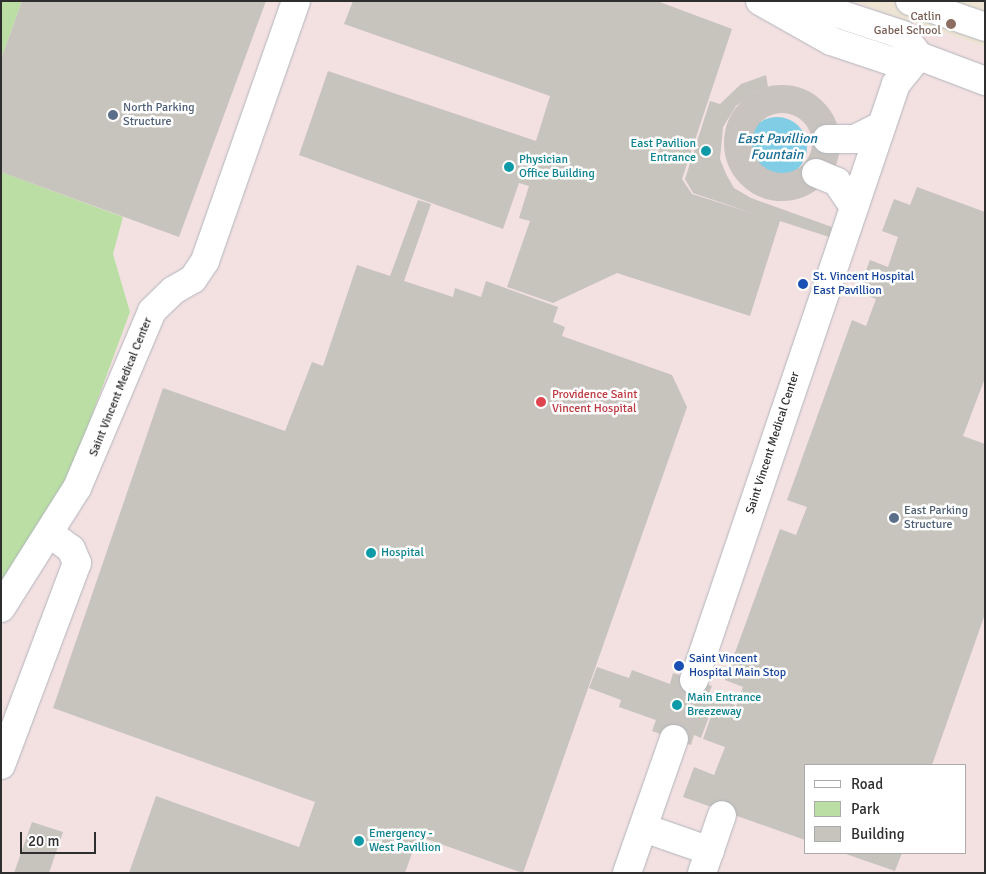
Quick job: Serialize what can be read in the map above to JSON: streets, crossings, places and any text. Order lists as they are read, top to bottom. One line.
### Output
{"streets":{"lane":["Saint Vincent Medical Center"]},"water":["East Pavillion Fountain"],"places":["Catlin Gabel School","North Parking Structure","East Pavilion Entrance","Physician Office Building","St. Vincent Hospital East Pavillion","Providence Saint Vincent Hospital","East Parking Structure","Hospital","Saint Vincent Hospital Main Stop","Main Entrance Breezeway","Emergency - West Pavillion"],"legend":["Road","Park","Building"],"scale_bar":"20 m"}
